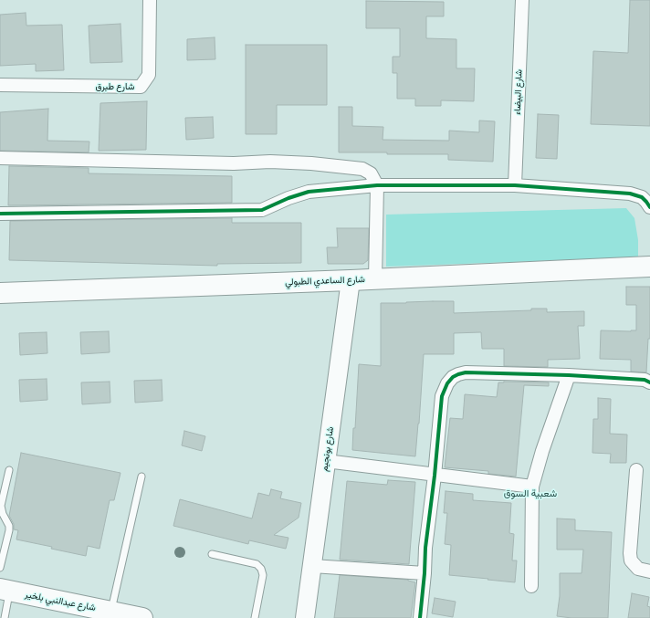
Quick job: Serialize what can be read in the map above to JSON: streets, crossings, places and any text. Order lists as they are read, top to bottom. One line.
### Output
{"streets":{"highway":["شارع الساعدي الطبولي","شارع عبدالنبي بلخير"],"main road":["شارع بونجيم"],"street":["شارع طبرق","شارع البيضاء"]},"crossings":[["شارع الساعدي الطبولي","شارع بونجيم"]],"districts":["شعبية السوق"]}
